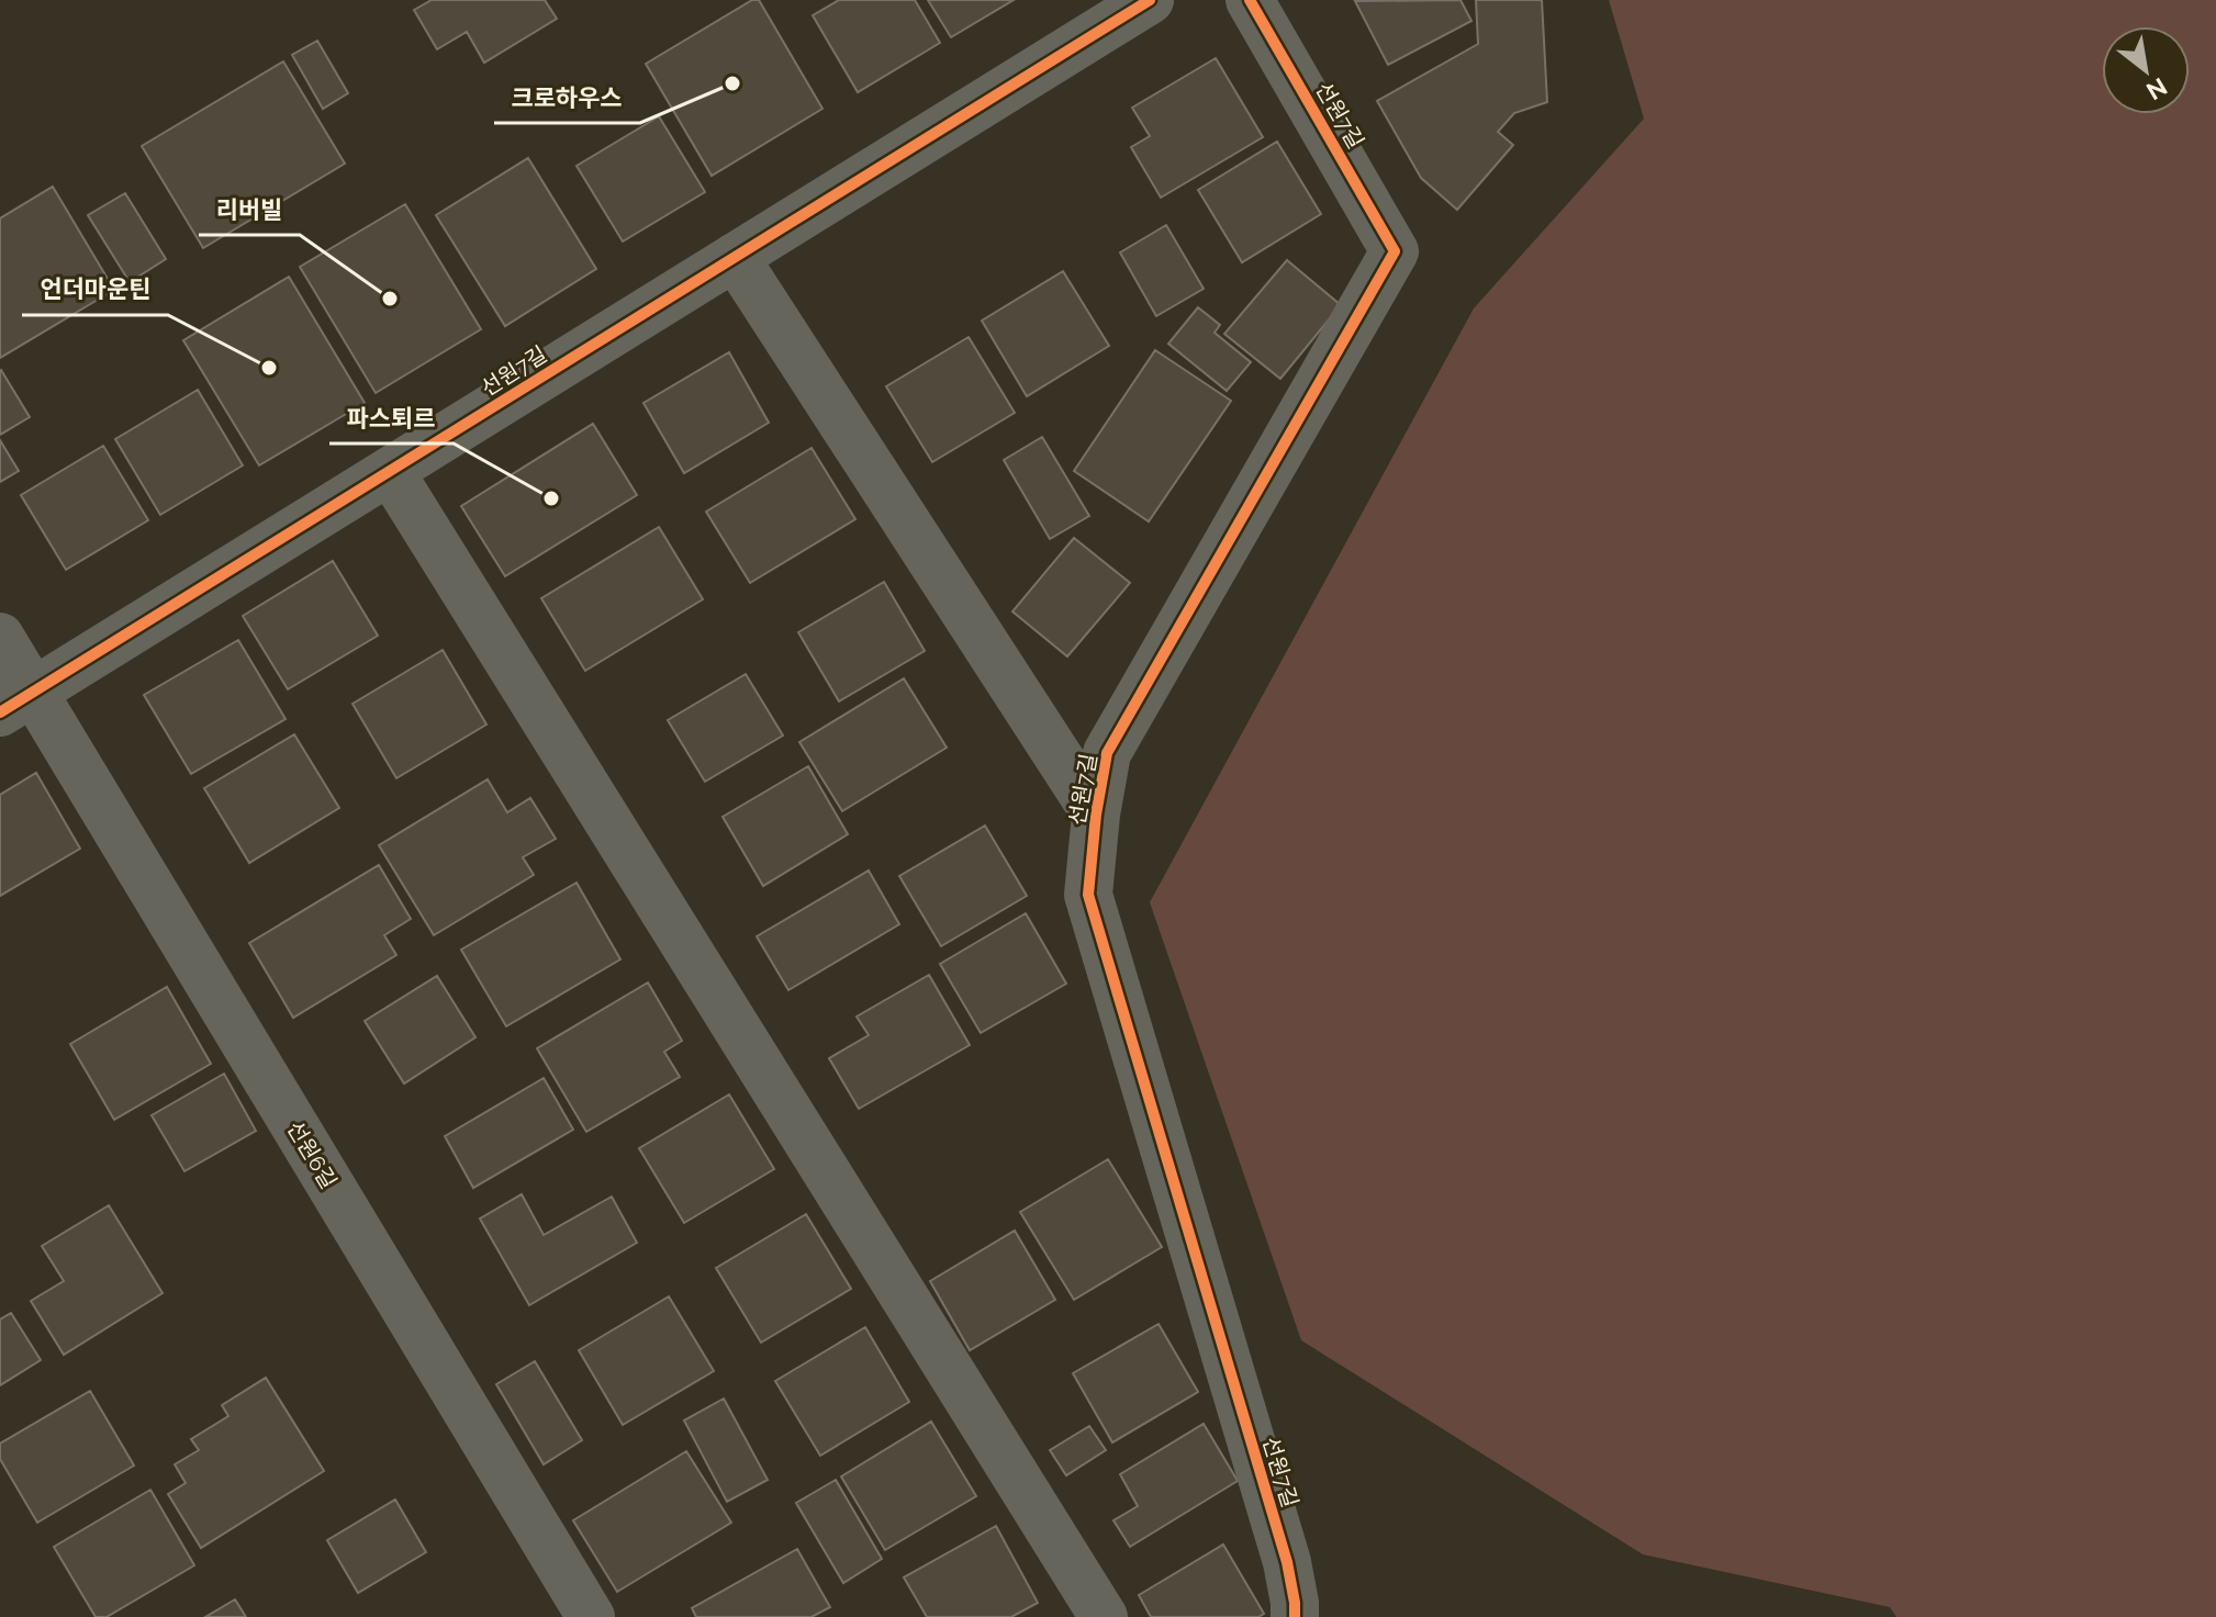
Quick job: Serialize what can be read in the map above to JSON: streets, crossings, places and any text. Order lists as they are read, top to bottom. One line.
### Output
{"streets":{"street":["선원7길","선원6길"]},"crossings":[["선원7길","선원6길"]],"places":["크로하우스","리버빌","언더마운틴","파스퇴르"],"north":"bottom right"}
